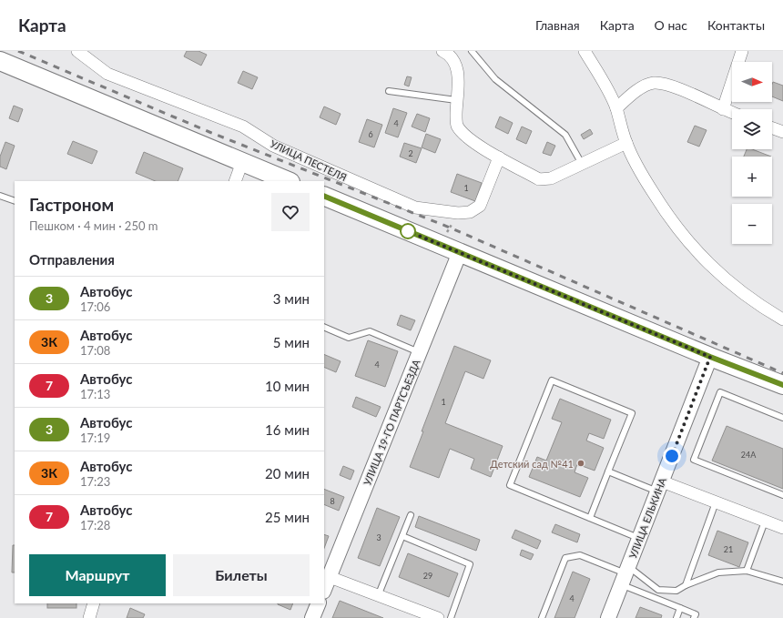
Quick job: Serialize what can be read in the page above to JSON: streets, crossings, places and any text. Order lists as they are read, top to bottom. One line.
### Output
{"streets":{"street":["УЛИЦА ПЕСТЕЛЯ","УЛИЦА 19-ГО ПАРТСЪЕЗДА","УЛИЦА ЕЛЬКИНА"]},"places":["Детский сад №41"],"lines":["bus line 3"],"house_numbers":["4","6","2","1","4","1","24А","8","3","21","29","4"],"north":"right","page":{"header":"Карта","nav":["Главная","Карта","О нас","Контакты"],"map_buttons":["+","−"],"heading":[["Гастроном","Пешком · 4 мин · 250 m"],"Отправления"],"list":[{"mark":"3","name":"Автобус","note":"17:06","value":"3 мин"},{"mark":"3К","name":"Автобус","note":"17:08","value":"5 мин"},{"mark":"7","name":"Автобус","note":"17:13","value":"10 мин"},{"mark":"3","name":"Автобус","note":"17:19","value":"16 мин"},{"mark":"3К","name":"Автобус","note":"17:23","value":"20 мин"},{"mark":"7","name":"Автобус","note":"17:28","value":"25 мин"}],"buttons":["Маршрут","Билеты"]}}
